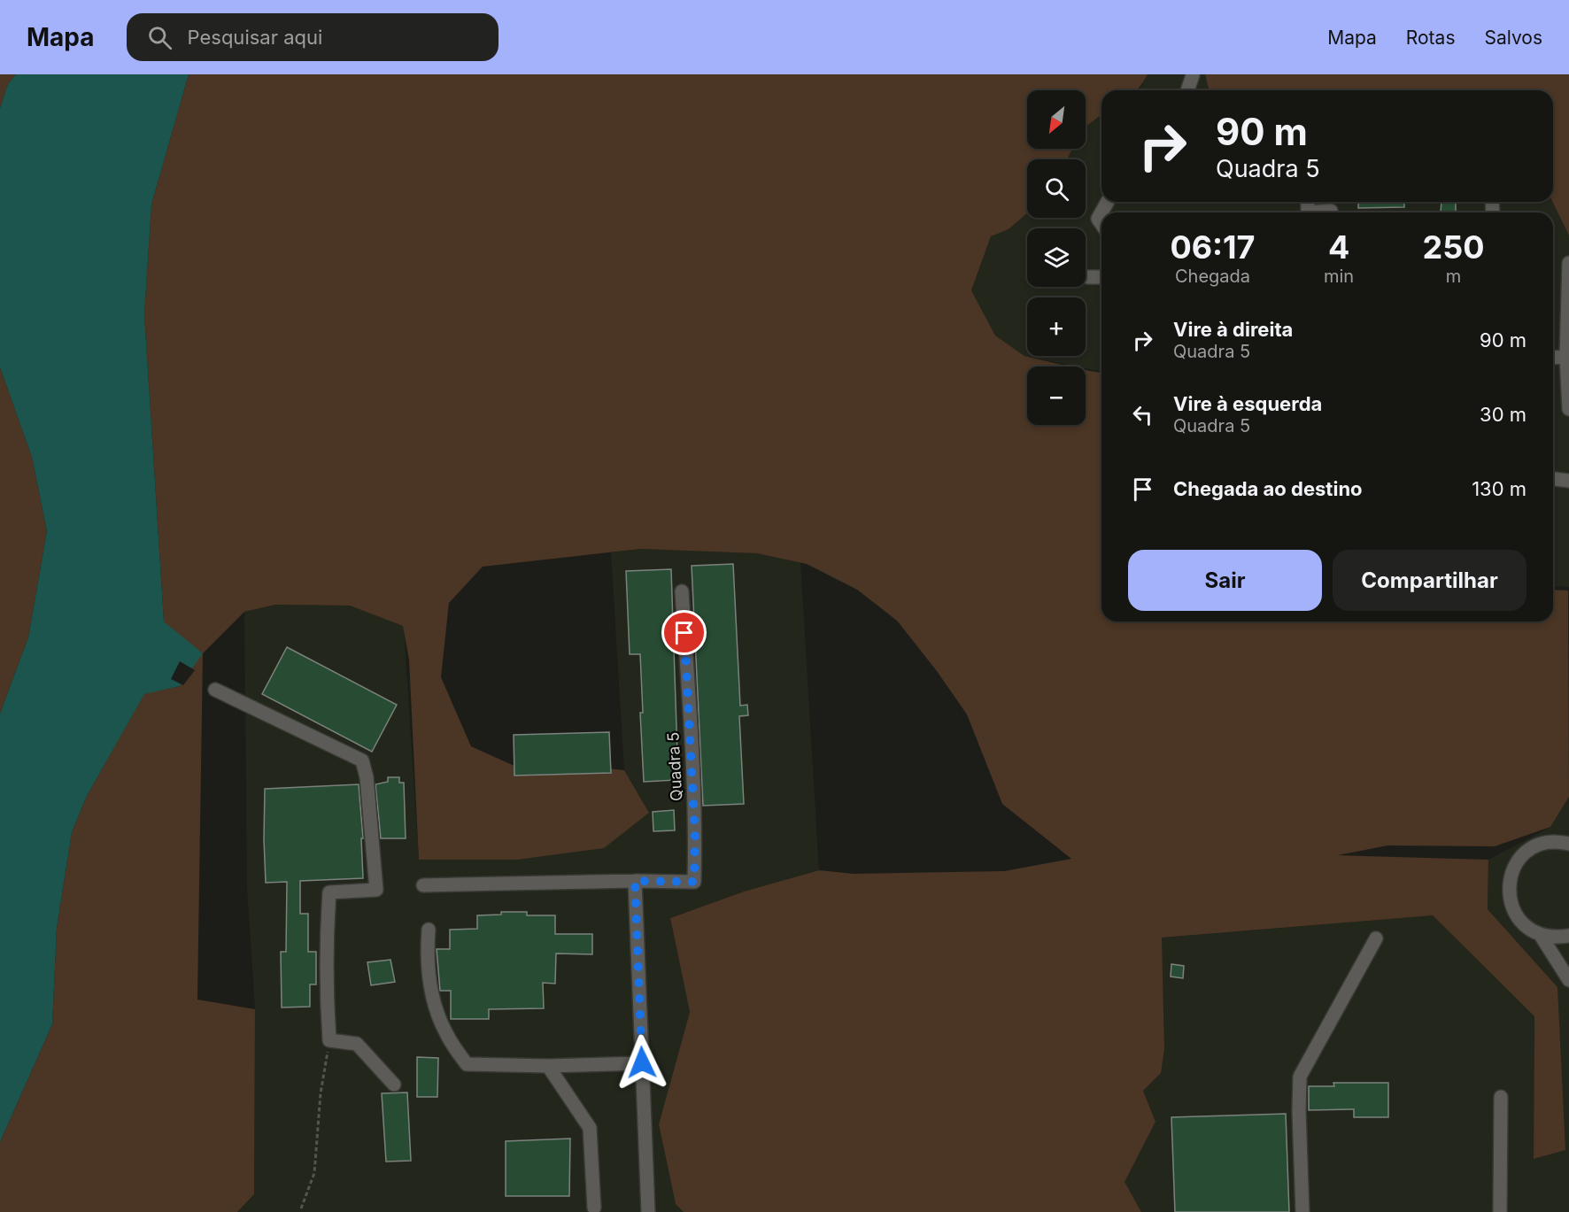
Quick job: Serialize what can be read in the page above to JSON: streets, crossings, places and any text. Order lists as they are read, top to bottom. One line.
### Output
{"streets":{"street":["Quadra 5"]},"north":"bottom left","page":{"header":"Mapa","search":"Pesquisar aqui","nav":["Mapa","Rotas","Salvos"],"map_buttons":["+","−"],"turn":["90 m","Quadra 5"],"eta":["06:17","Chegada","4","min","250","m"],"list":[{"name":"Vire à direita","note":"Quadra 5","value":"90 m"},{"name":"Vire à esquerda","note":"Quadra 5","value":"30 m"},{"name":"Chegada ao destino","value":"130 m"}],"buttons":["Sair","Compartilhar"]}}
